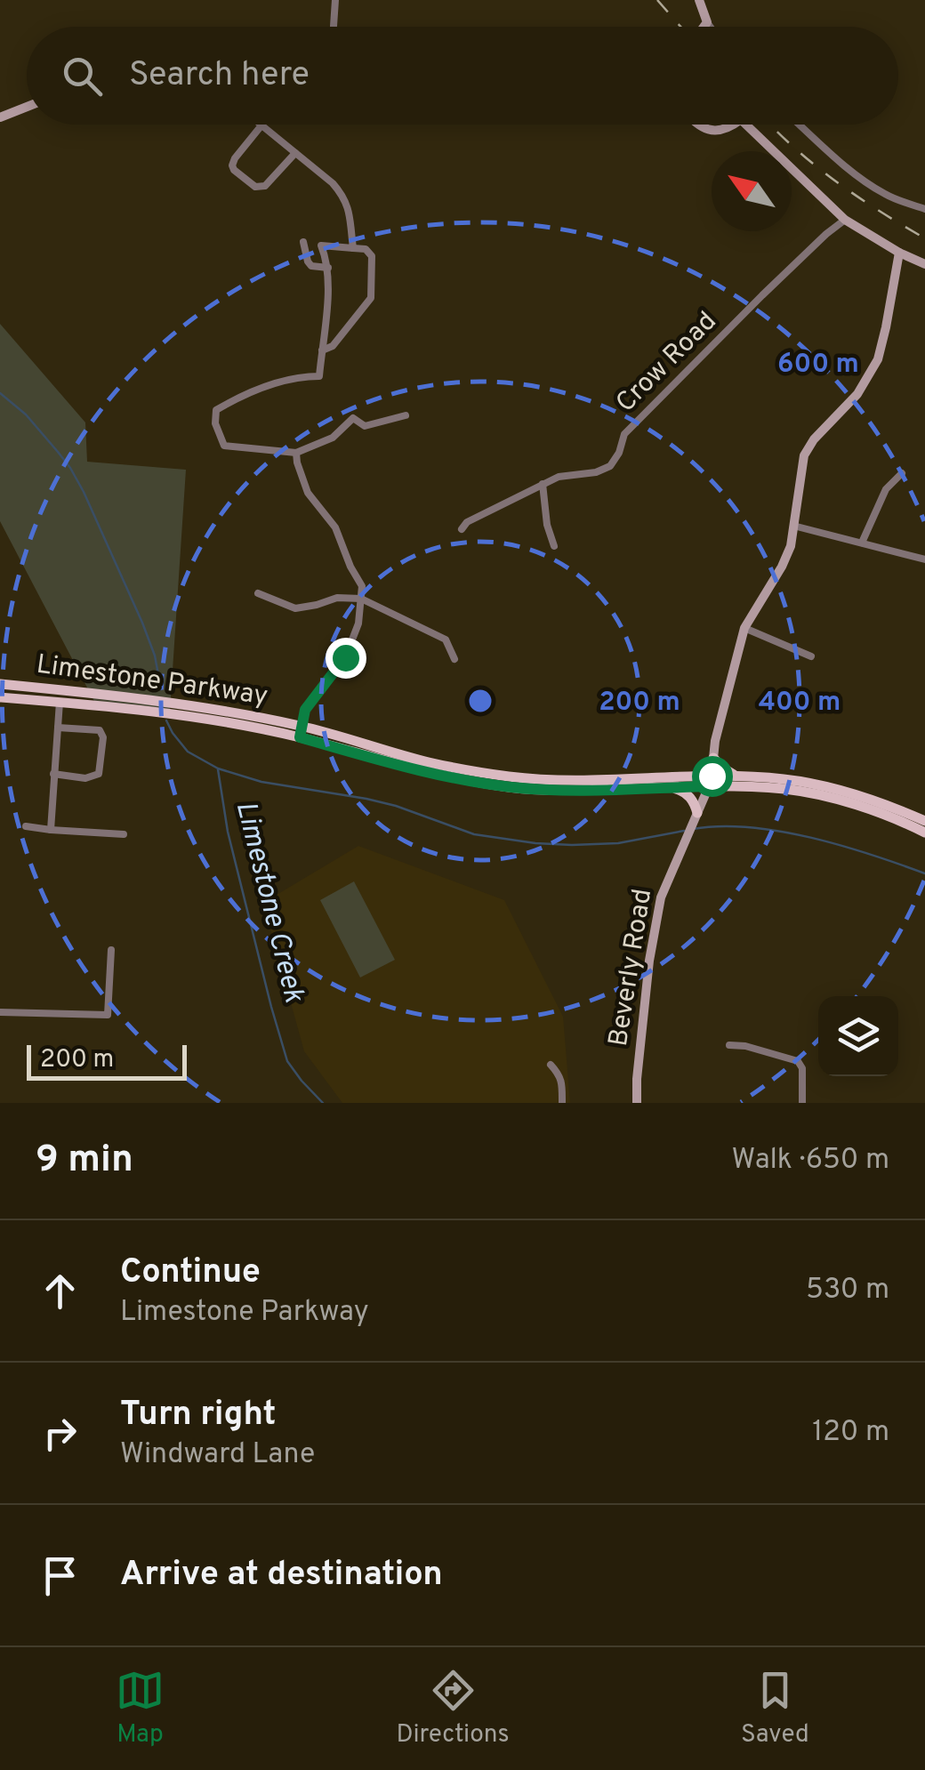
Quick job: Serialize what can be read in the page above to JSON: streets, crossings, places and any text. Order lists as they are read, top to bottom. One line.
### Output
{"streets":{"main road":["Limestone Parkway"],"street":["Crow Road","Beverly Road"]},"crossings":[["Limestone Parkway","Beverly Road"]],"water":["Limestone Creek"],"scale_bar":"200 m","north":"top left","page":{"search":"Search here","scale":"200 m","heading":["9 min","Walk · 650 m"],"list":[["Continue","Limestone Parkway","530 m"],["Turn right","Windward Lane","120 m"],"Arrive at destination"],"nav":["Map","Directions","Saved"]},"rings":["600 m","200 m","400 m"]}
